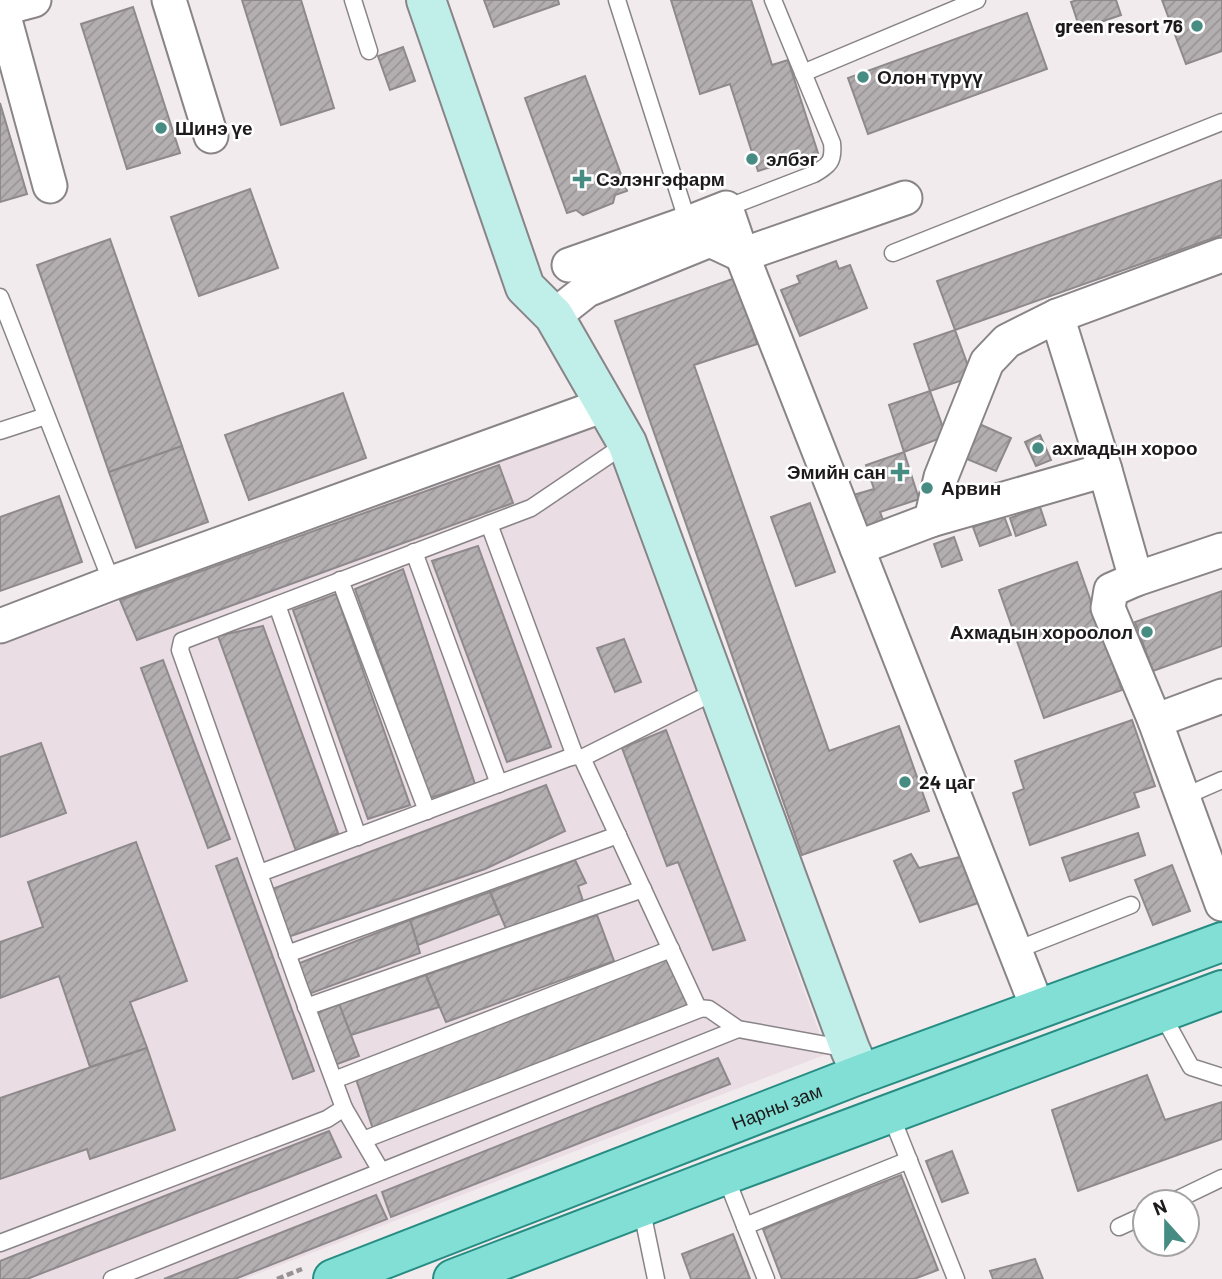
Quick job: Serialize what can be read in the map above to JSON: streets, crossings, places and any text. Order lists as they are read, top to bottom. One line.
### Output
{"streets":{"main road":["Нарны зам"]},"places":{"other":["green resort 76","Олон түрүү","Шинэ үе","элбэг","ахмадын хороо","Арвин","Ахмадын хороолол","24 цаг"],"health":["Сэлэнгэфарм","Эмийн сан"]},"north":"top"}
